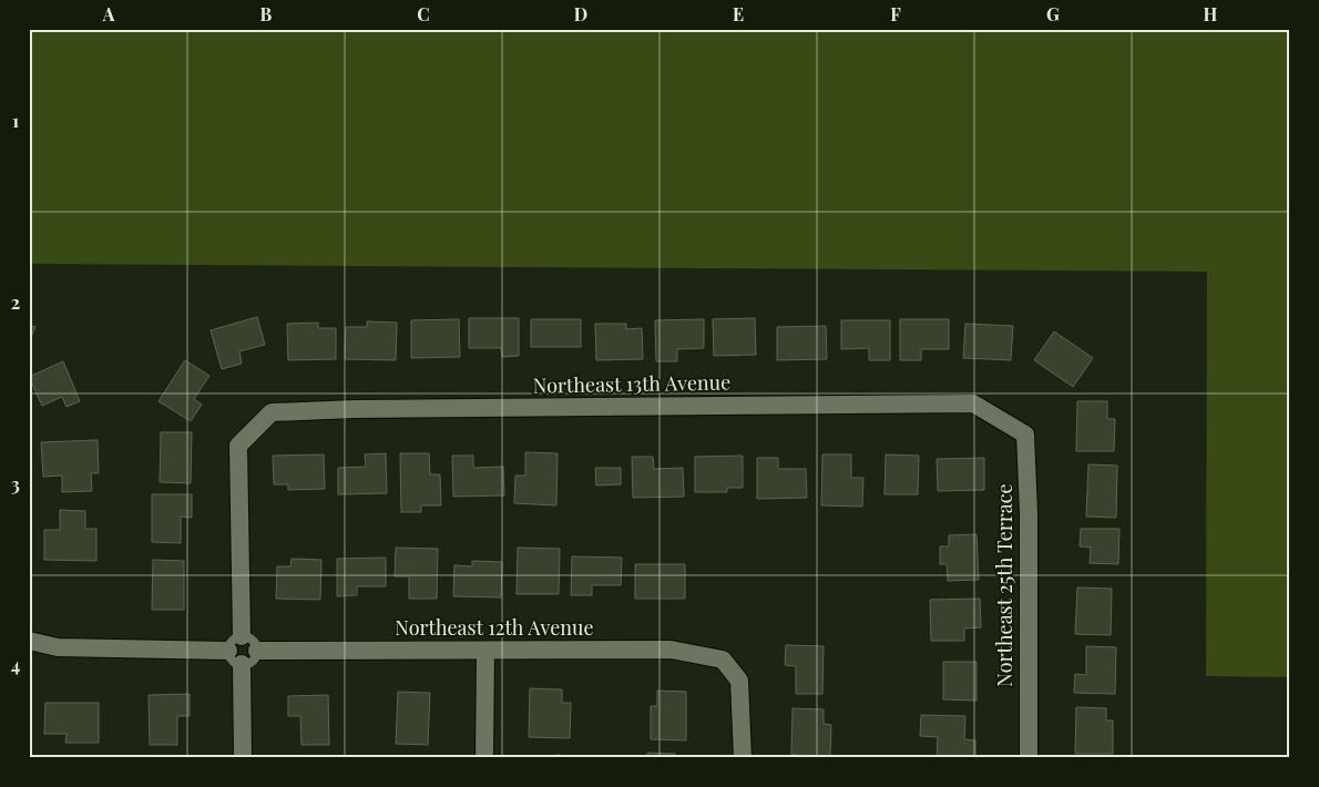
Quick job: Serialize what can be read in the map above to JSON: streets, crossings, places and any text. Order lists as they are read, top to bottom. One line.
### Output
{"streets":{"street":["Northeast 13th Avenue","Northeast 25th Terrace","Northeast 12th Avenue"]},"crossings":[["Northeast 13th Avenue","Northeast 25th Terrace"],["Northeast 13th Avenue","Northeast 12th Avenue"]],"grid":{"columns":["A","B","C","D","E","F","G","H"],"rows":["1","2","3","4"]}}
